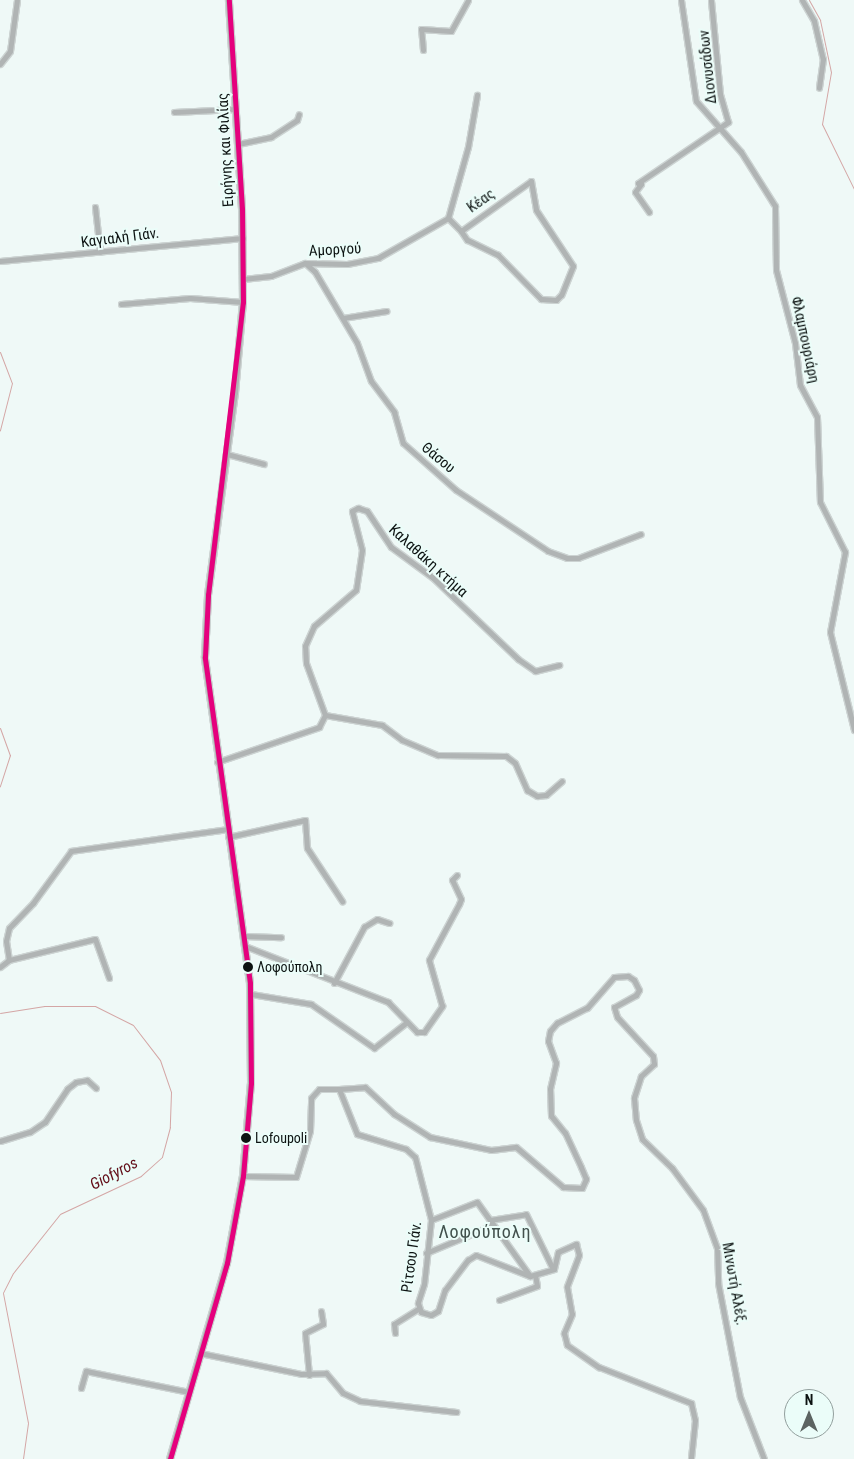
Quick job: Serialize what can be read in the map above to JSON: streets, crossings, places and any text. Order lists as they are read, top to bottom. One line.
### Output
{"streets":{"street":["Διονυσάδων","Ειρήνης και Φιλίας","Κέας","Καγιαλή Γιάν.","Αμοργού","Φλαμπουριάρη","Θάσου","Καλαθάκη κτήμα","Ρίτσου Γιάν.","Μινωτή Αλέξ."]},"crossings":[["Διονυσάδων","Φλαμπουριάρη"],["Ειρήνης και Φιλίας","Καγιαλή Γιάν."],["Ειρήνης και Φιλίας","Αμοργού"],["Κέας","Αμοργού"],["Αμοργού","Θάσου"],["Ρίτσου Γιάν.","Μινωτή Αλέξ."]],"districts":["Λοφούπολη"],"water":["Giofyros"],"places":["Λοφούπολη","Lofoupoli"],"north":"top"}
